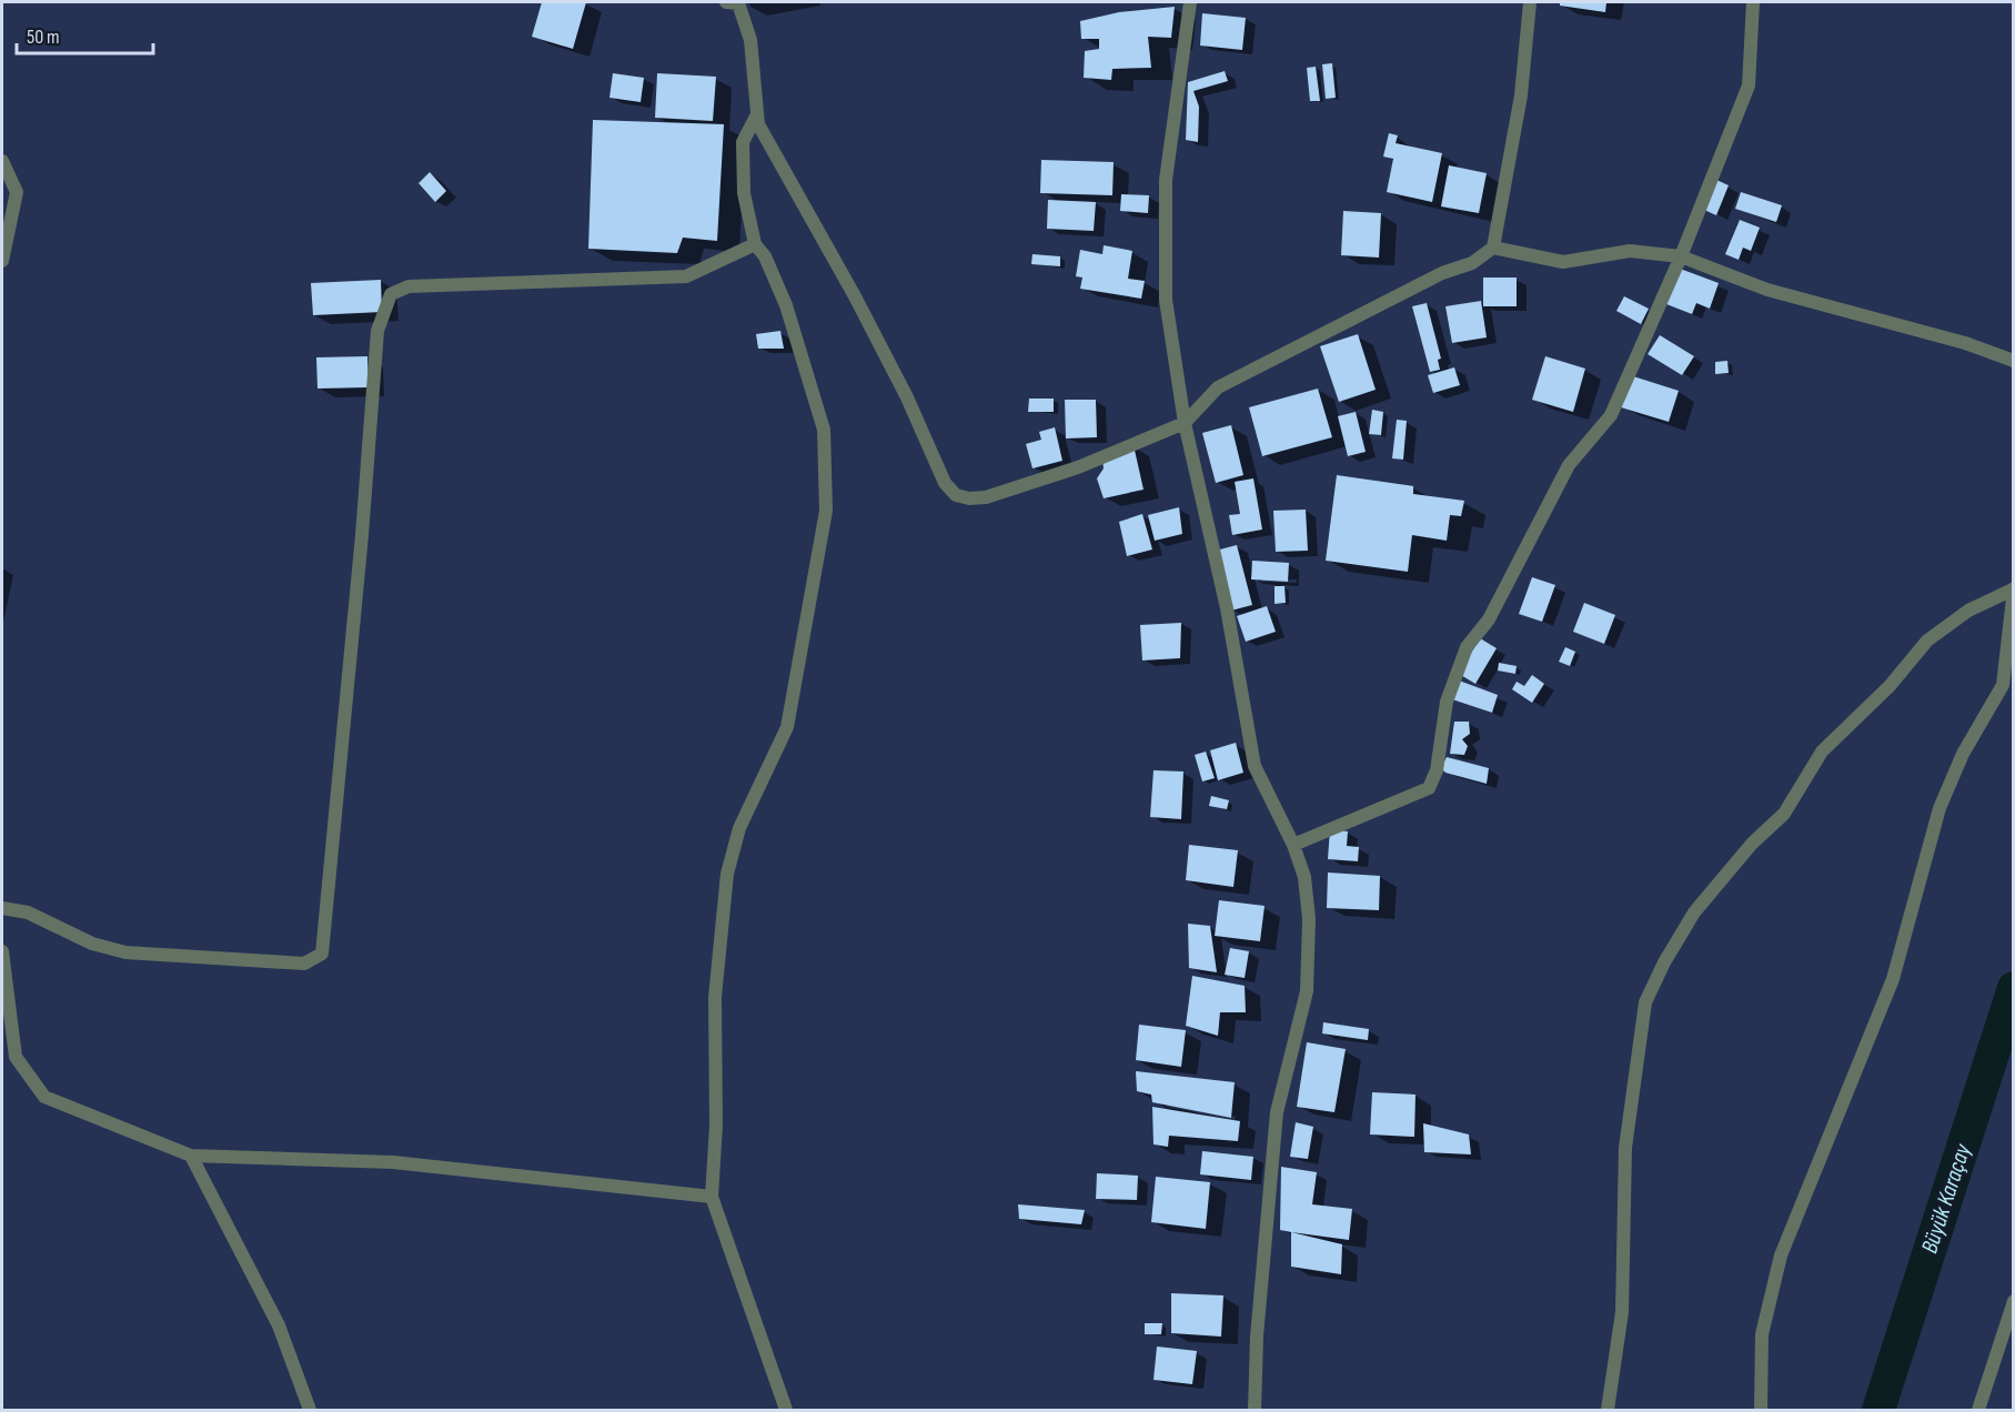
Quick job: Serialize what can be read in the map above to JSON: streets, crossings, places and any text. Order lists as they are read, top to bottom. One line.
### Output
{"water":["Büyük Karaçay"],"scale_bar":"50 m"}
